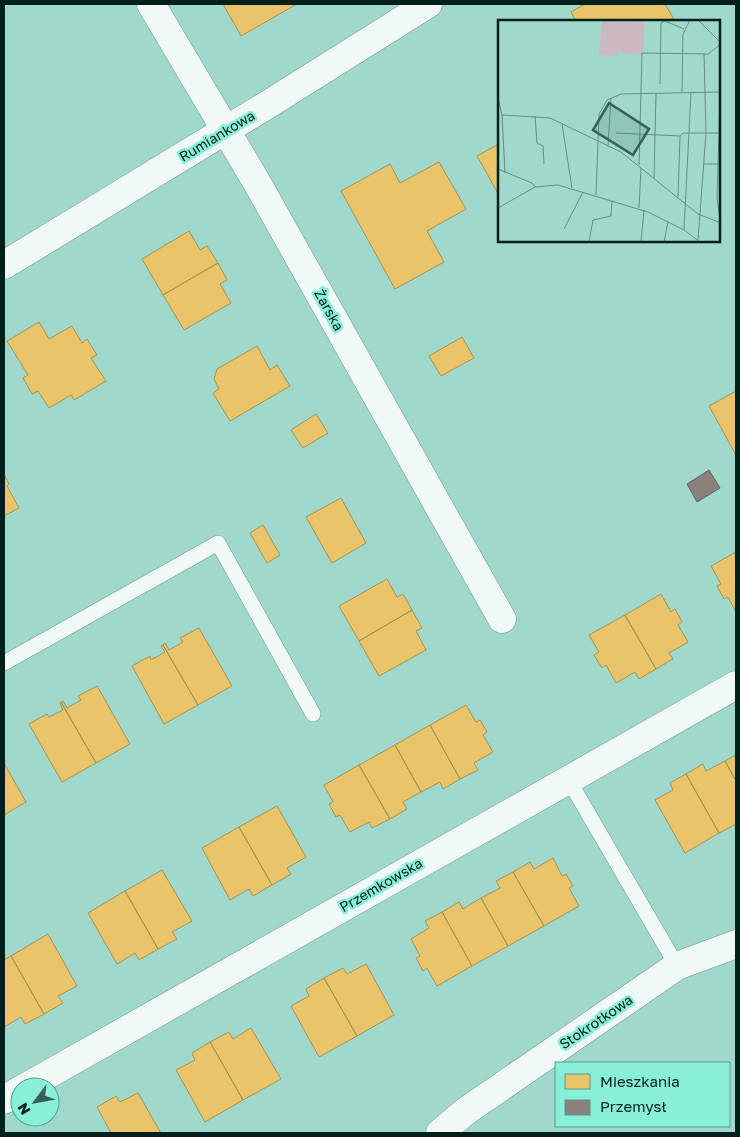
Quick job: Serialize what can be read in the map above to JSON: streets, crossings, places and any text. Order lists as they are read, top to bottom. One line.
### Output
{"streets":{"street":["Rumiankowa","Żarska","Przemkowska","Stokrotkowa"]},"crossings":[["Rumiankowa","Żarska"]],"legend":["Mieszkania","Przemysł"],"north":"bottom left"}
